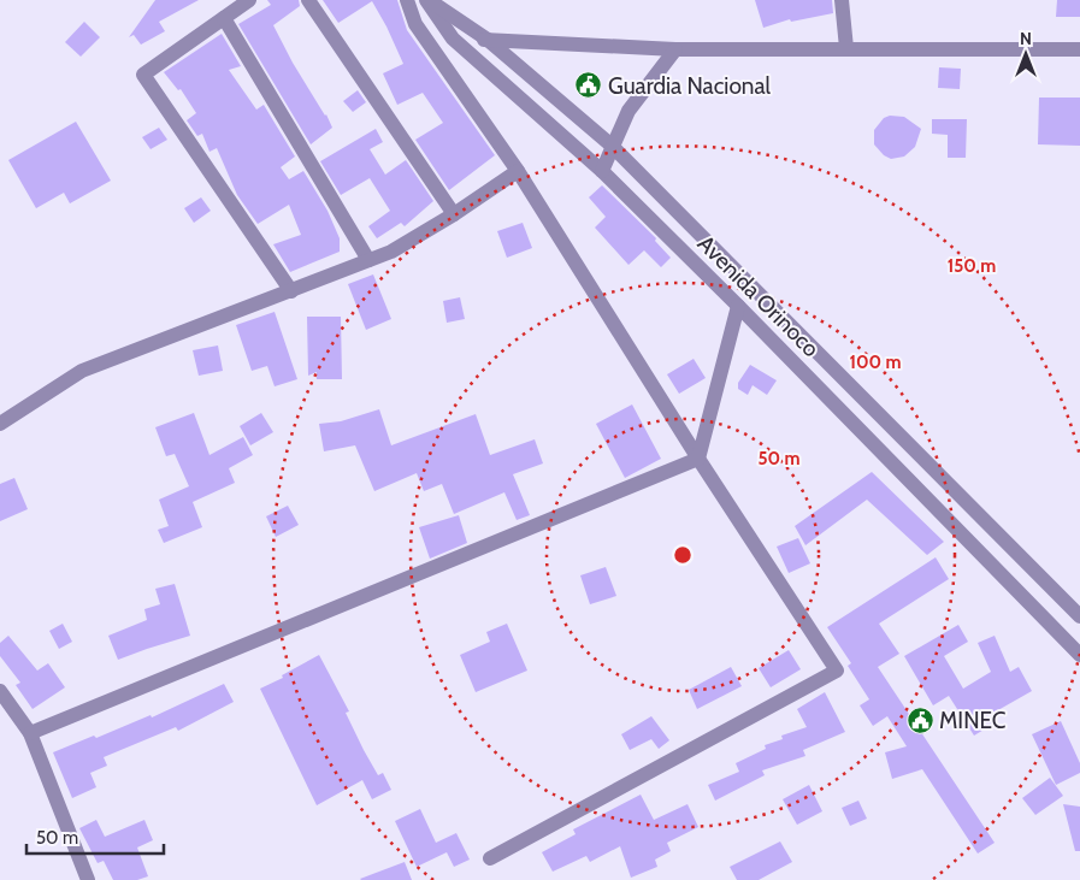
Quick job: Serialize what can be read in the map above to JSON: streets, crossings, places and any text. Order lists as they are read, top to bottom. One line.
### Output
{"streets":{"street":["Avenida Orinoco"]},"places":{"public building":["Guardia Nacional","MINEC"]},"scale_bar":"50 m","north":"top","rings":["150 m","100 m","50 m"]}
